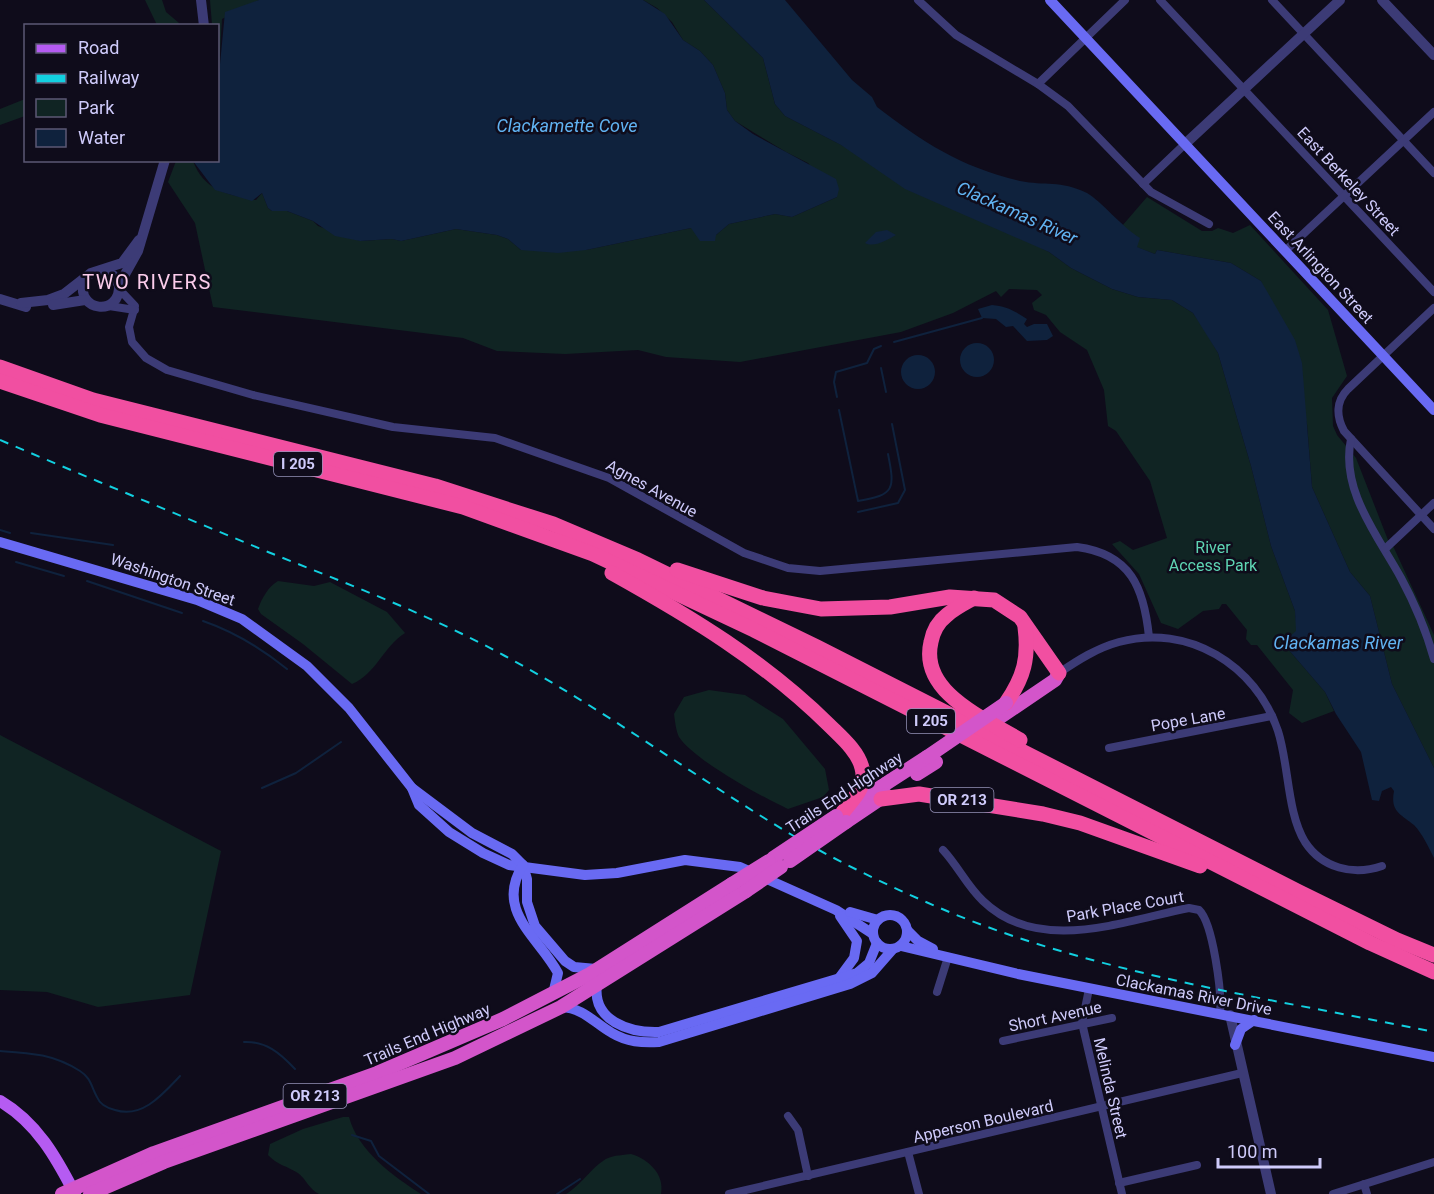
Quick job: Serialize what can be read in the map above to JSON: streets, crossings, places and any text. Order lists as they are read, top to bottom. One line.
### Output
{"streets":{"highway":["I 205","Trails End Highway","OR 213"],"main road":["East Arlington Street","Washington Street","Clackamas River Drive"],"street":["East Berkeley Street","Agnes Avenue","Pope Lane","Park Place Court","Short Avenue","Melinda Street","Apperson Boulevard"]},"crossings":[["I 205","OR 213"],["Washington Street","Clackamas River Drive"],["Trails End Highway","OR 213"],["Park Place Court","Clackamas River Drive"],["Clackamas River Drive","Melinda Street"],["Short Avenue","Melinda Street"],["Melinda Street","Apperson Boulevard"]],"districts":["TWO RIVERS"],"water":["Clackamette Cove","Clackamas River"],"parks":["River Access Park"],"legend":["Road","Railway","Park","Water"],"scale_bar":"100 m"}
